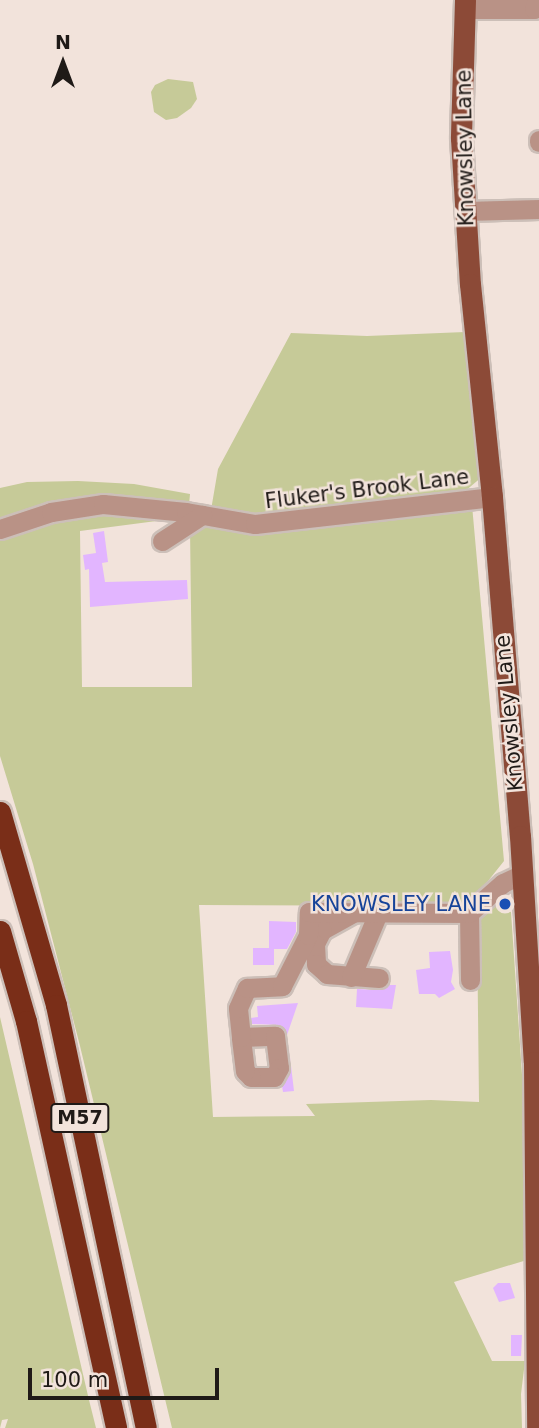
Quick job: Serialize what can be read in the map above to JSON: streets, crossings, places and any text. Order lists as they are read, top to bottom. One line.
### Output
{"streets":{"highway":["M57"],"main road":["Knowsley Lane"],"street":["Fluker's Brook Lane"]},"crossings":[["Knowsley Lane","Fluker's Brook Lane"]],"places":["KNOWSLEY LANE"],"scale_bar":"100 m","north":"top"}
